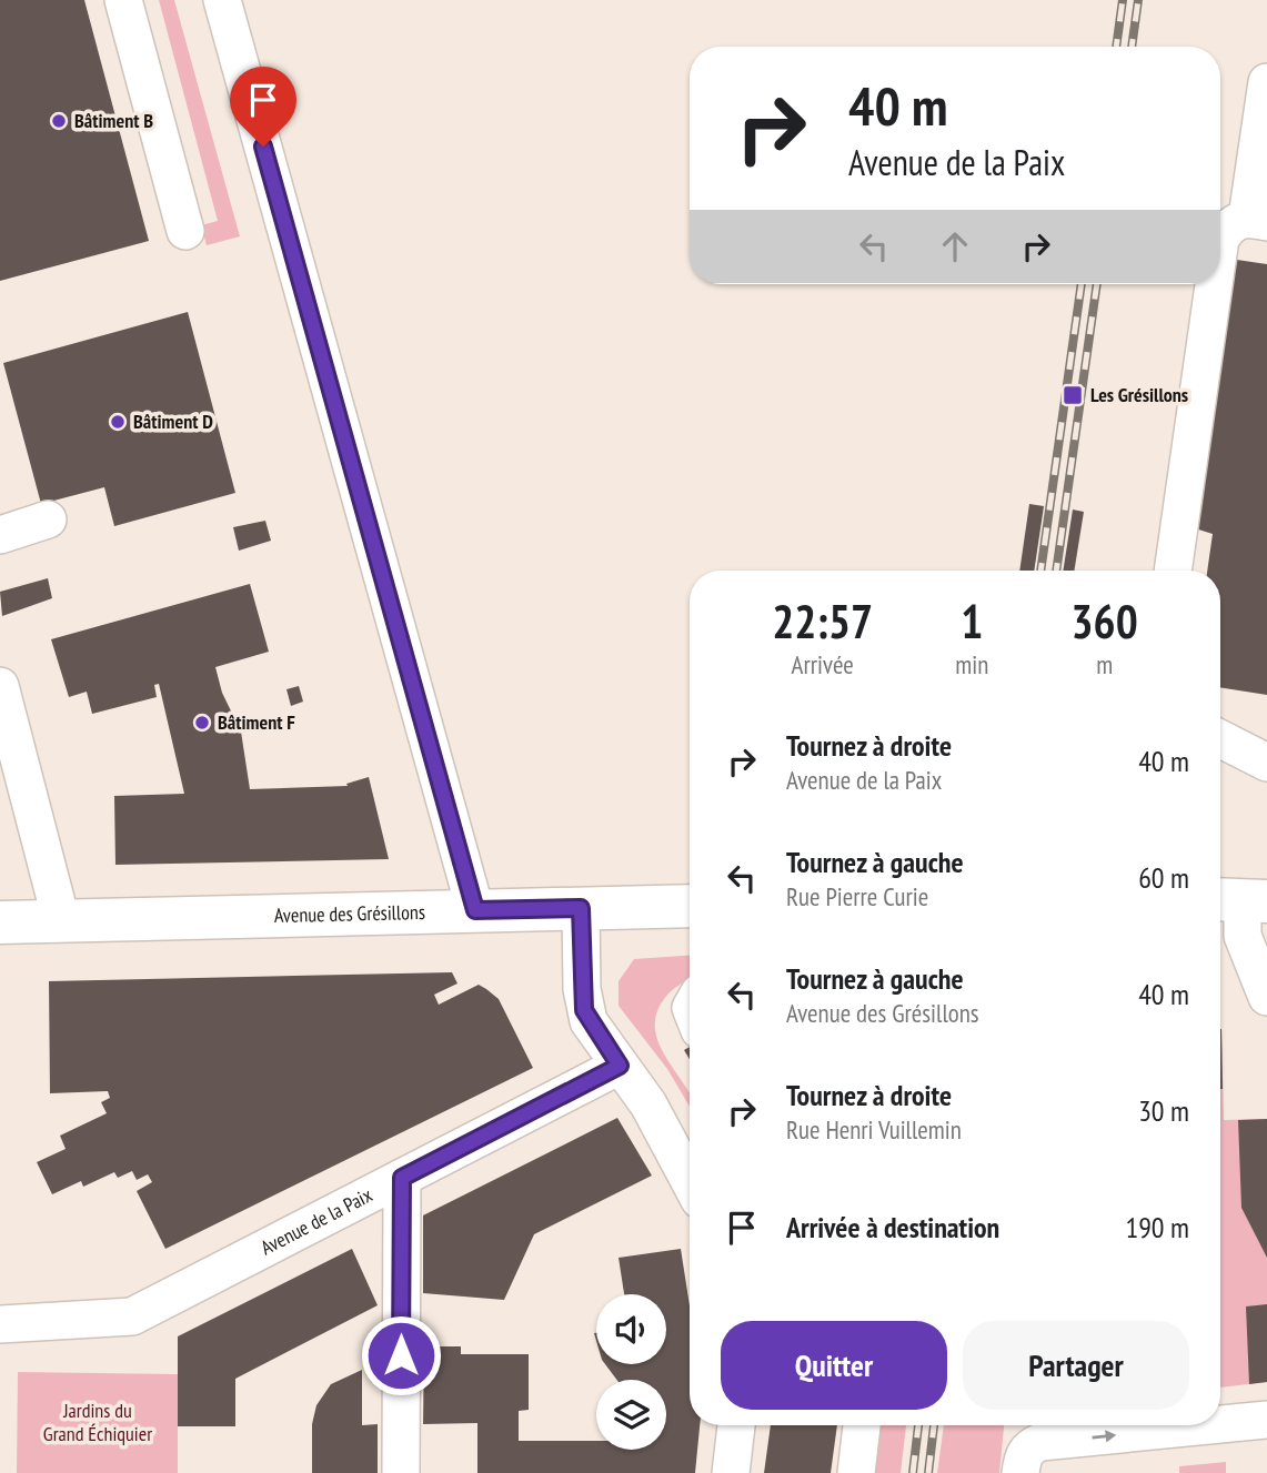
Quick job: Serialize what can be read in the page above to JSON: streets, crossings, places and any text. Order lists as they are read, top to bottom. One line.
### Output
{"streets":{"main road":["Avenue des Grésillons"],"street":["Avenue de la Paix"]},"parks":["Jardins du Grand Échiquier"],"places":{"other":["Bâtiment B","Bâtiment D","Bâtiment F"],"transit":["Les Grésillons"]},"page":{"turn":["40 m","Avenue de la Paix"],"eta":["22:57","Arrivée","1","min","360","m"],"list":[{"name":"Tournez à droite","note":"Avenue de la Paix","value":"40 m"},{"name":"Tournez à gauche","note":"Rue Pierre Curie","value":"60 m"},{"name":"Tournez à gauche","note":"Avenue des Grésillons","value":"40 m"},{"name":"Tournez à droite","note":"Rue Henri Vuillemin","value":"30 m"},{"name":"Arrivée à destination","value":"190 m"}],"buttons":["Quitter","Partager"]}}
